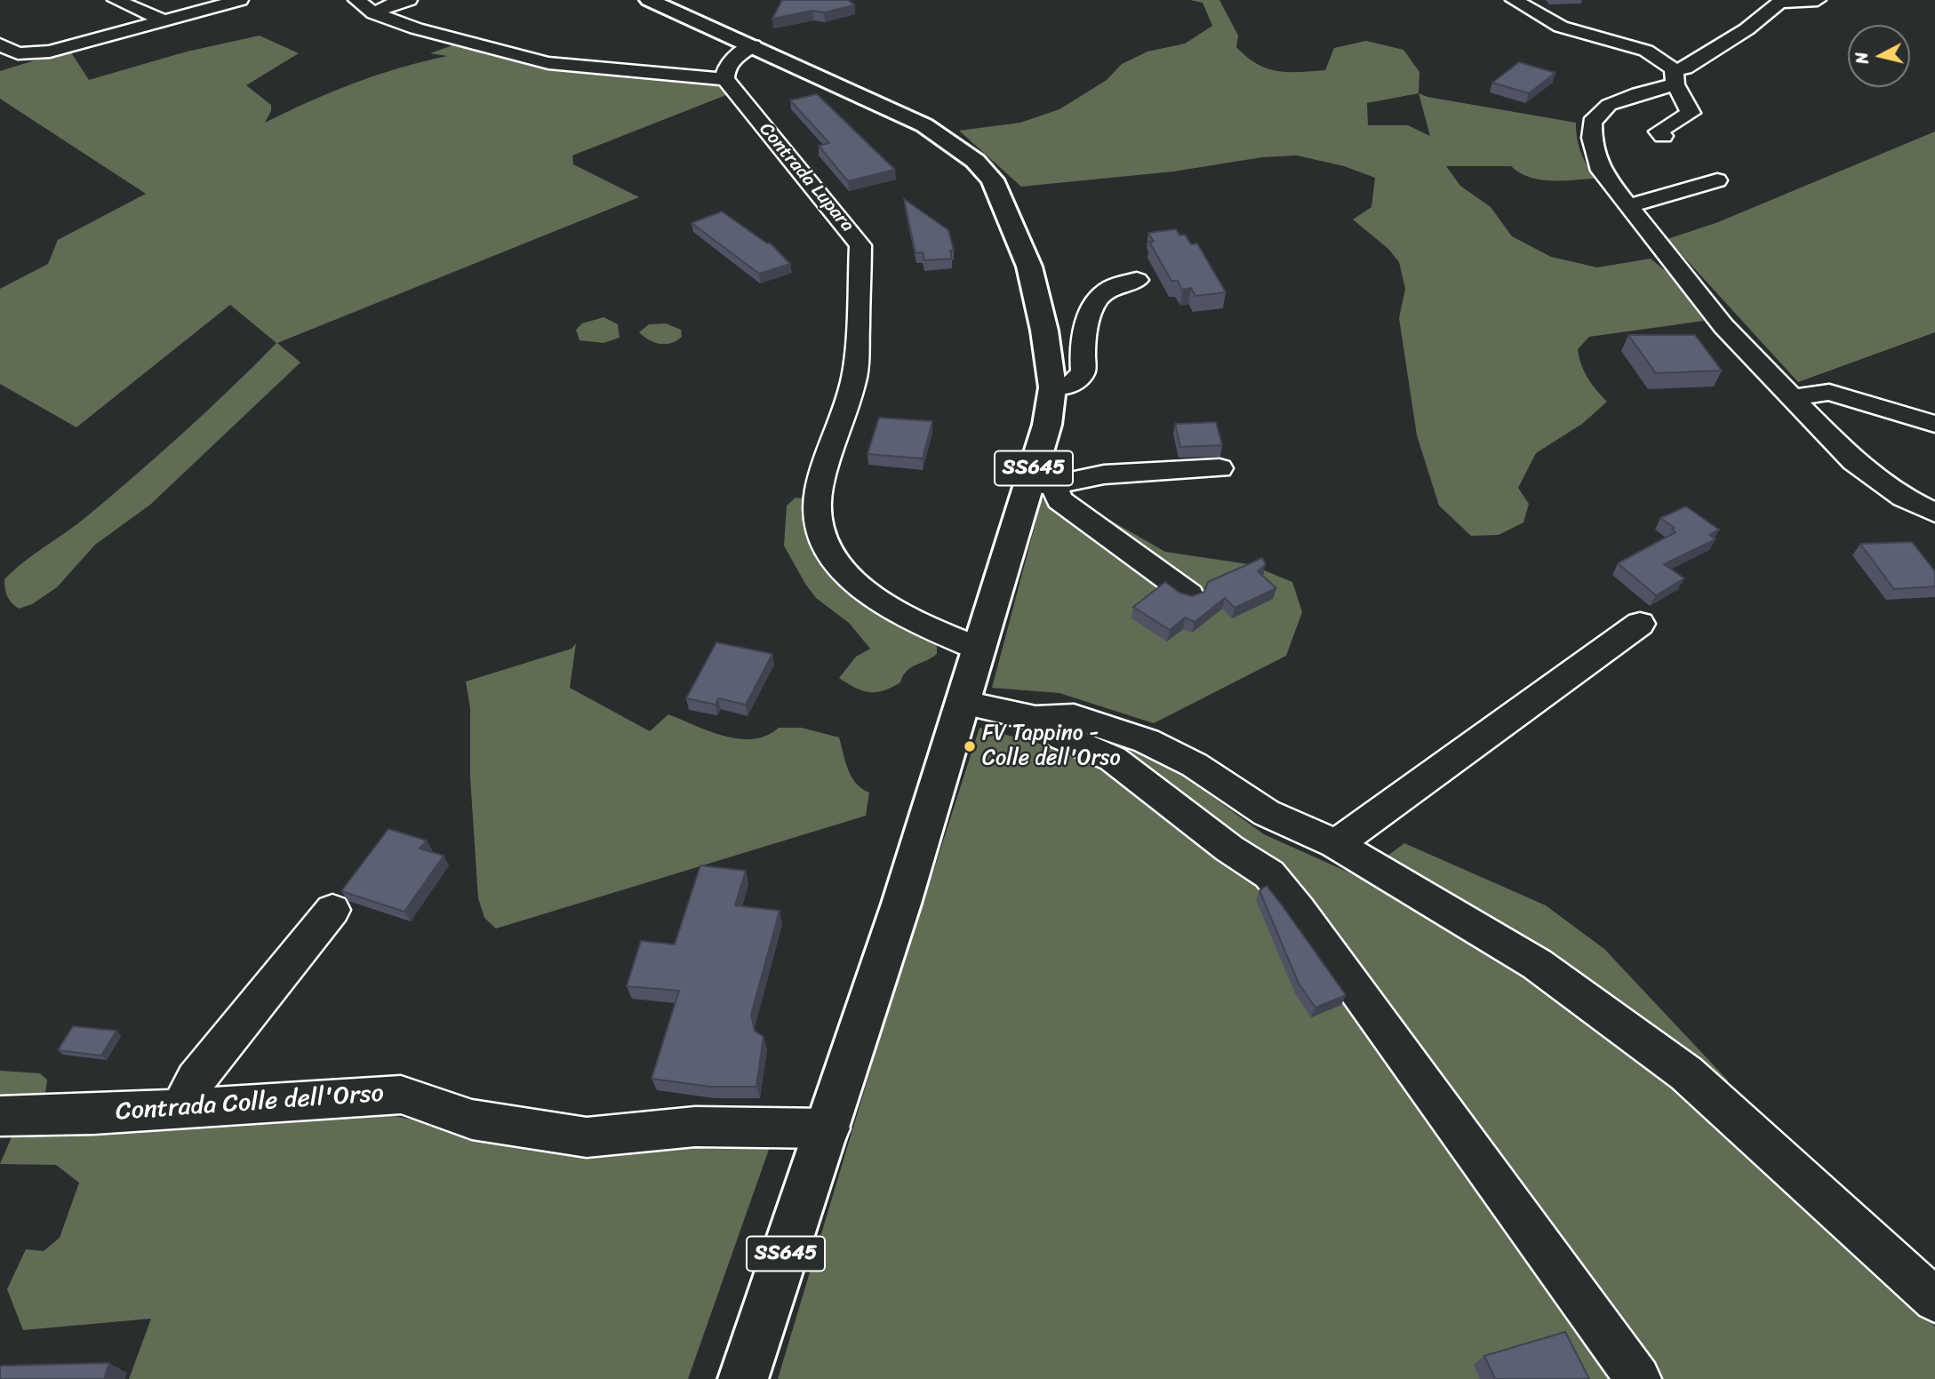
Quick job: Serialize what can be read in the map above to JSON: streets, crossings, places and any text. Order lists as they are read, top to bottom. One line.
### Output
{"streets":{"main road":["SS645"],"street":["Contrada Lupara","Contrada Colle dell'Orso"]},"crossings":[["Contrada Lupara","SS645"],["SS645","Contrada Colle dell'Orso"]],"places":["FV Tappino - Colle dell'Orso"],"north":"left"}
